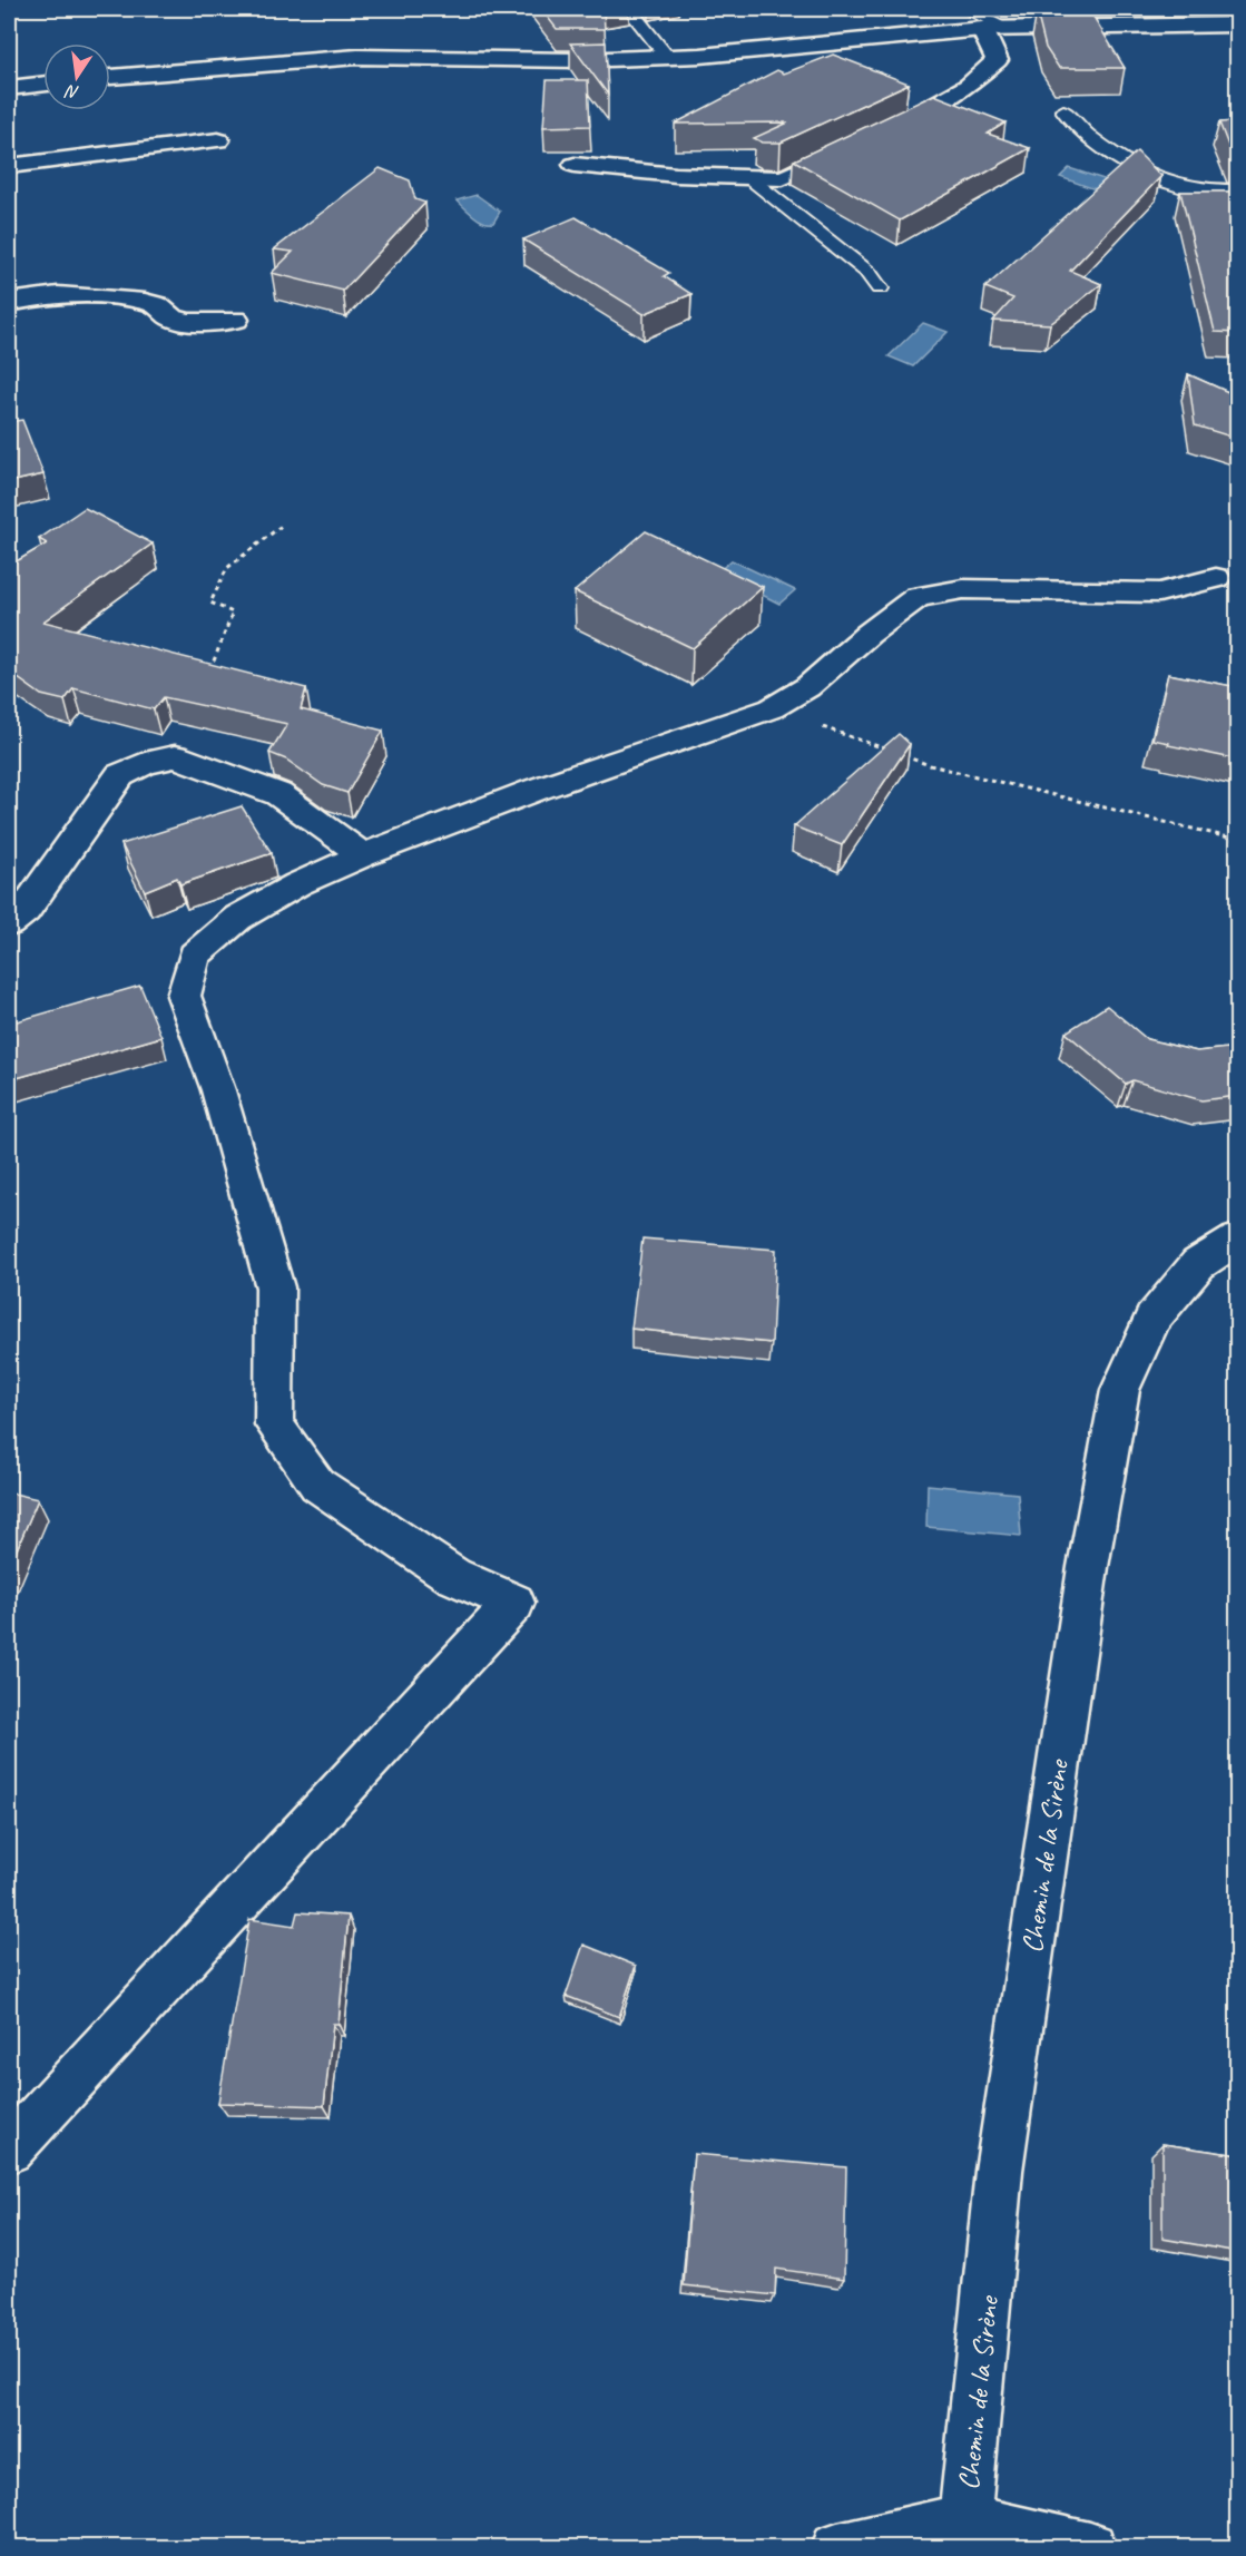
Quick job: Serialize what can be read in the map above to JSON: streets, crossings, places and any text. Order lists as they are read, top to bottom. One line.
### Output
{"streets":{"street":["Chemin de la Sirène"]},"north":"bottom"}
